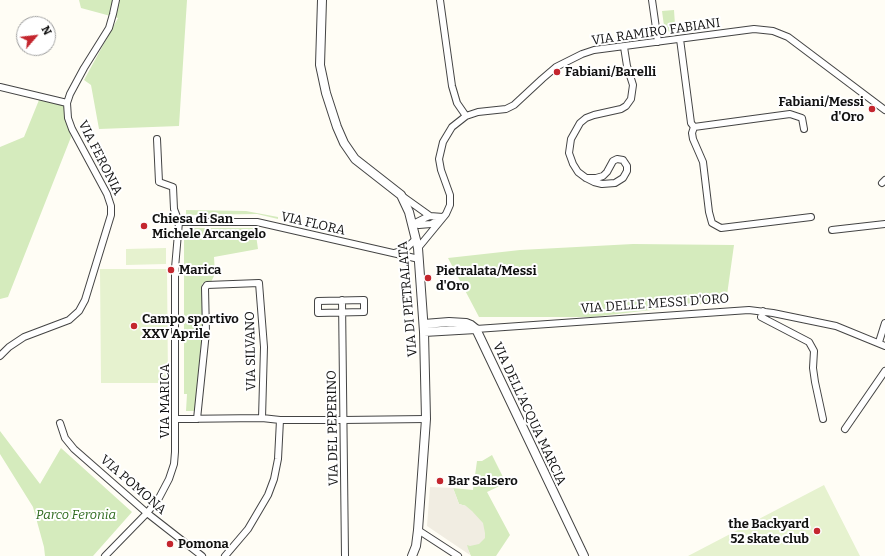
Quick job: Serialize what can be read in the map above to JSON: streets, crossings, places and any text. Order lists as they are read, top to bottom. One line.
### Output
{"streets":{"street":["VIA RAMIRO FABIANI","VIA FERONIA","VIA FLORA","VIA DI PIETRALATA","VIA DELLE MESSI D'ORO","VIA SILVANO","VIA MARICA","VIA DELL'ACQUA MARCIA","VIA DEL PEPERINO","VIA POMONA"]},"crossings":[["VIA RAMIRO FABIANI","VIA DI PIETRALATA"],["VIA FLORA","VIA DI PIETRALATA"],["VIA FLORA","VIA MARICA"],["VIA DELLE MESSI D'ORO","VIA DELL'ACQUA MARCIA"],["VIA MARICA","VIA POMONA"]],"parks":["Parco Feronia"],"places":["Fabiani/Barelli","Fabiani/Messi d'Oro","Chiesa di San Michele Arcangelo","Marica","Pietralata/Messi d'Oro","Campo sportivo XXV Aprile","Bar Salsero","the Backyard 52 skate club","Pomona"],"north":"top right"}
